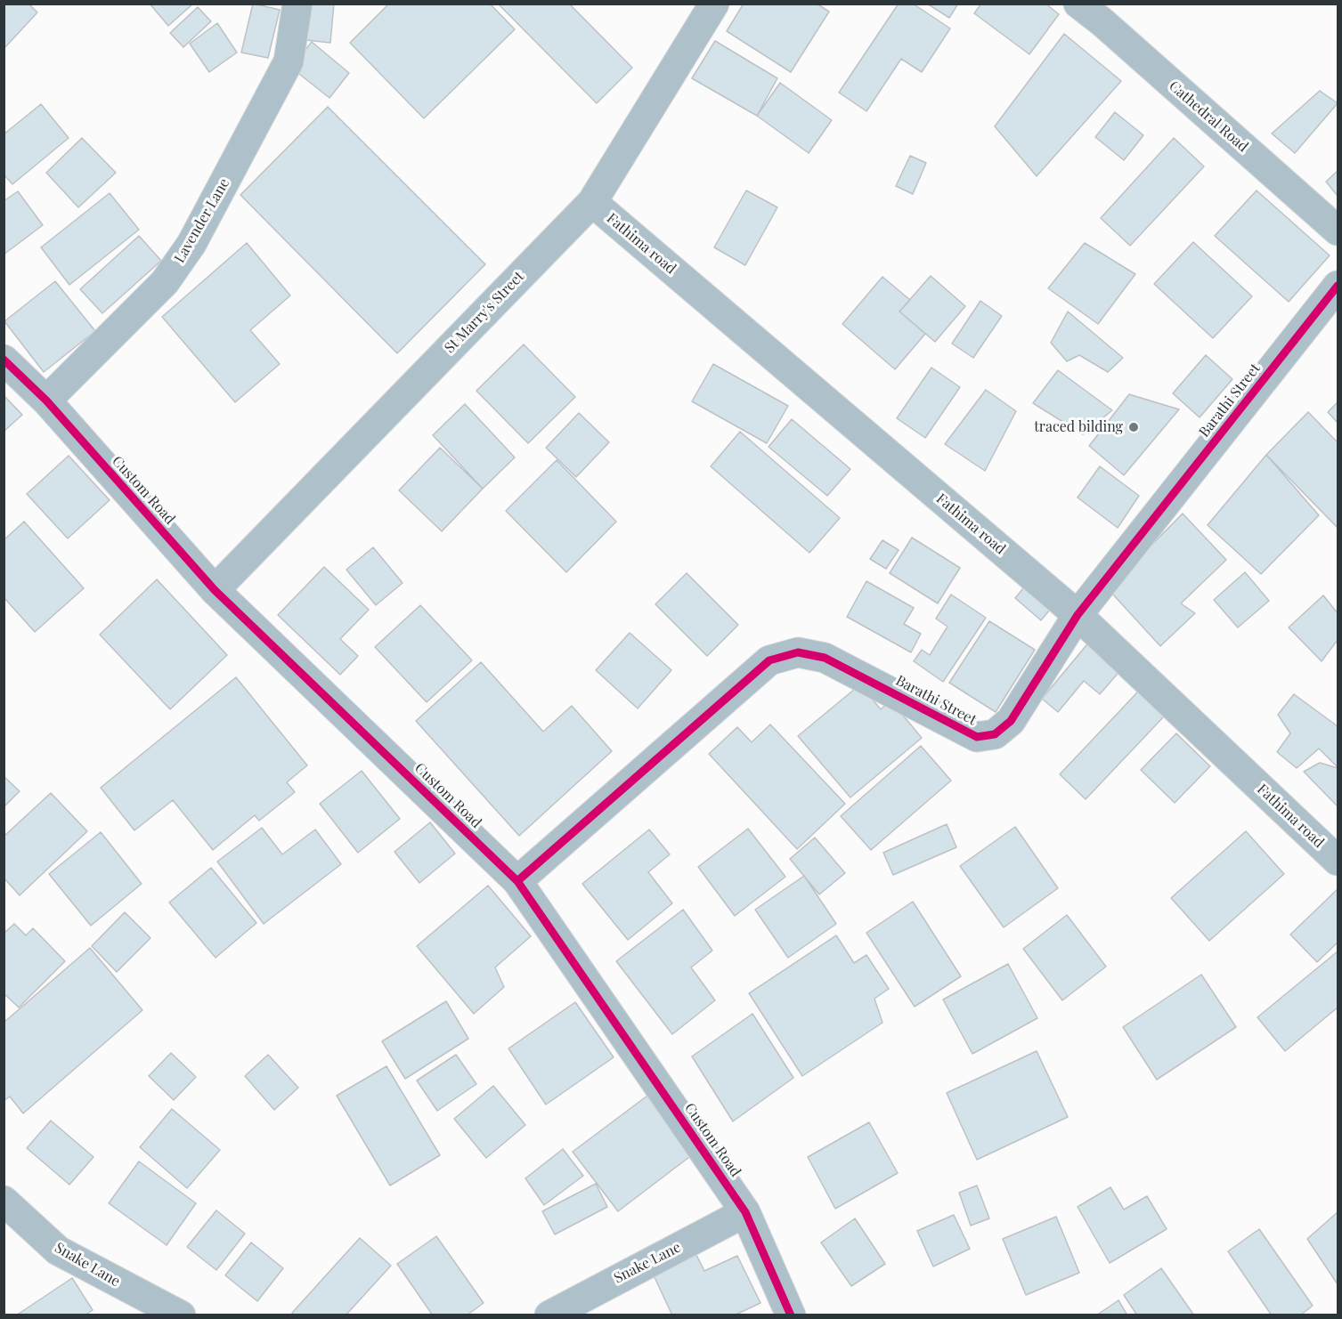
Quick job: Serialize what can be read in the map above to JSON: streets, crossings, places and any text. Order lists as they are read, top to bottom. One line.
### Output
{"streets":{"street":["Cathedral Road","Lavender Lane","Fathima road","St Marry's Street","Barathi Street","Custom Road","Snake Lane"]},"crossings":[["Lavender Lane","Custom Road"],["Fathima road","St Marry's Street"],["Fathima road","Barathi Street"],["St Marry's Street","Custom Road"],["Barathi Street","Custom Road"],["Custom Road","Snake Lane"]],"places":["traced bilding"]}
